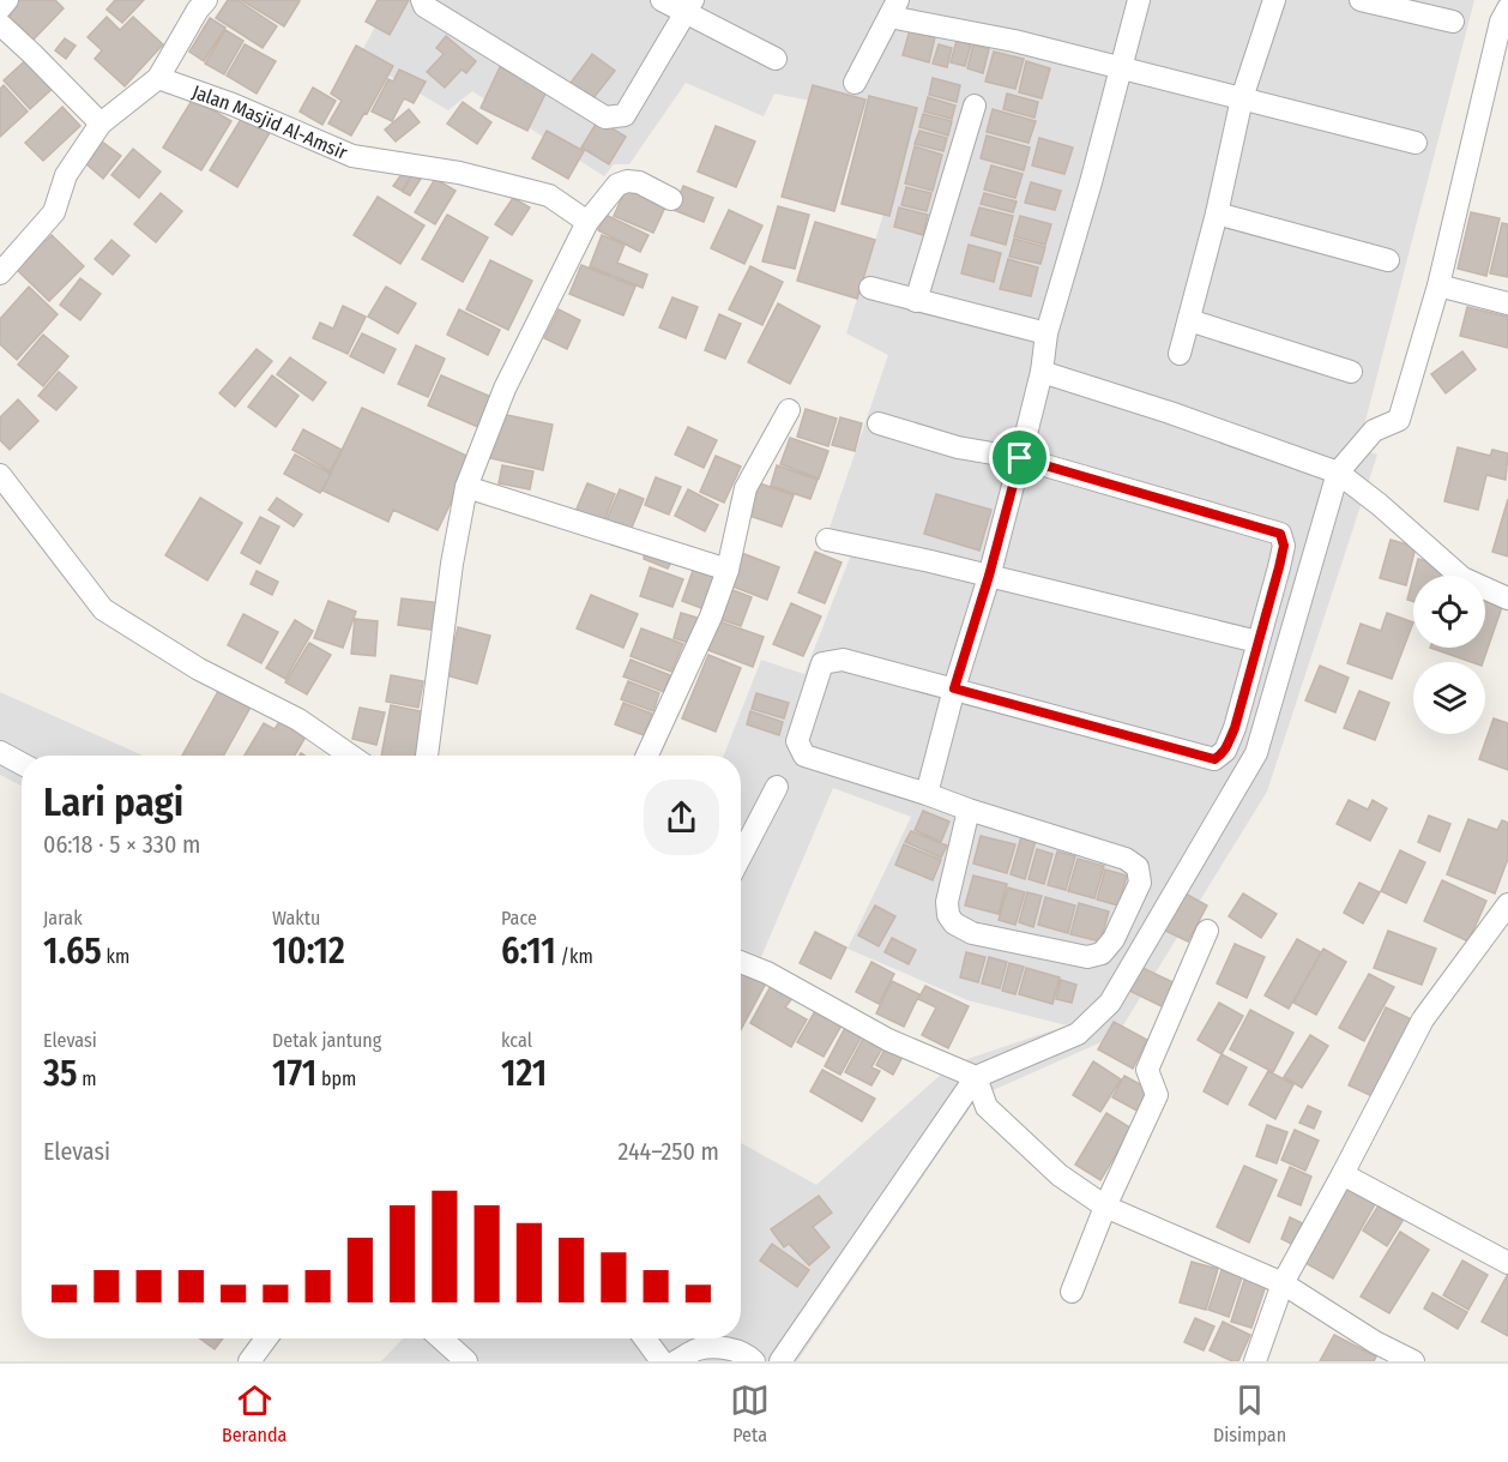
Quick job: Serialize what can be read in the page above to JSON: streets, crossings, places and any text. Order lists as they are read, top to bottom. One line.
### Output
{"streets":{"street":["Jalan Masjid Al-Amsir"]},"page":{"heading":["Lari pagi","06:18 · 5 × 330 m"],"stats":[["Jarak","1.65 km"],["Waktu","10:12"],["Pace","6:11 /km"],["Elevasi","35 m"],["Detak jantung","171 bpm"],["kcal","121"]],"chart":["Elevasi","244–250 m"],"tabs":["Beranda","Peta","Disimpan"]}}
